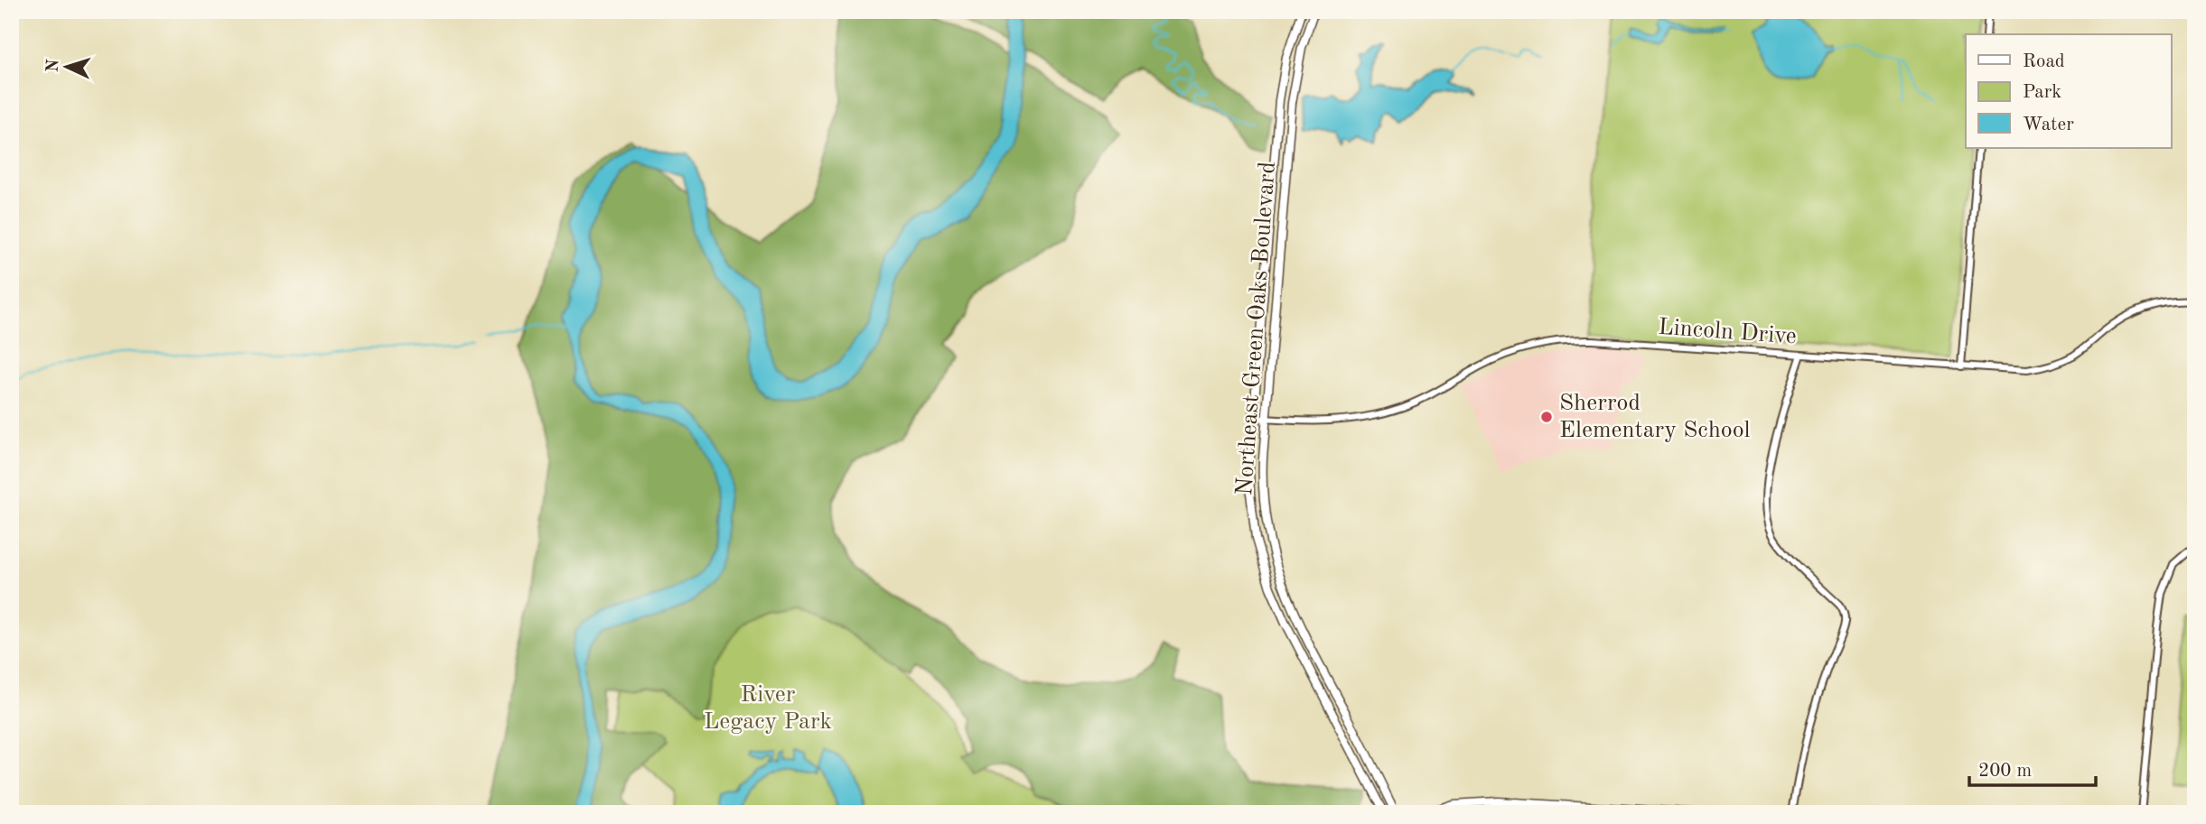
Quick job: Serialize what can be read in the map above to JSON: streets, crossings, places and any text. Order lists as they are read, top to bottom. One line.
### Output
{"streets":{"main road":["Northeast Green Oaks Boulevard"],"street":["Lincoln Drive"]},"crossings":[["Northeast Green Oaks Boulevard","Lincoln Drive"]],"parks":["River Legacy Park"],"places":["Sherrod Elementary School"],"legend":["Road","Park","Water"],"scale_bar":"200 m","north":"left"}
